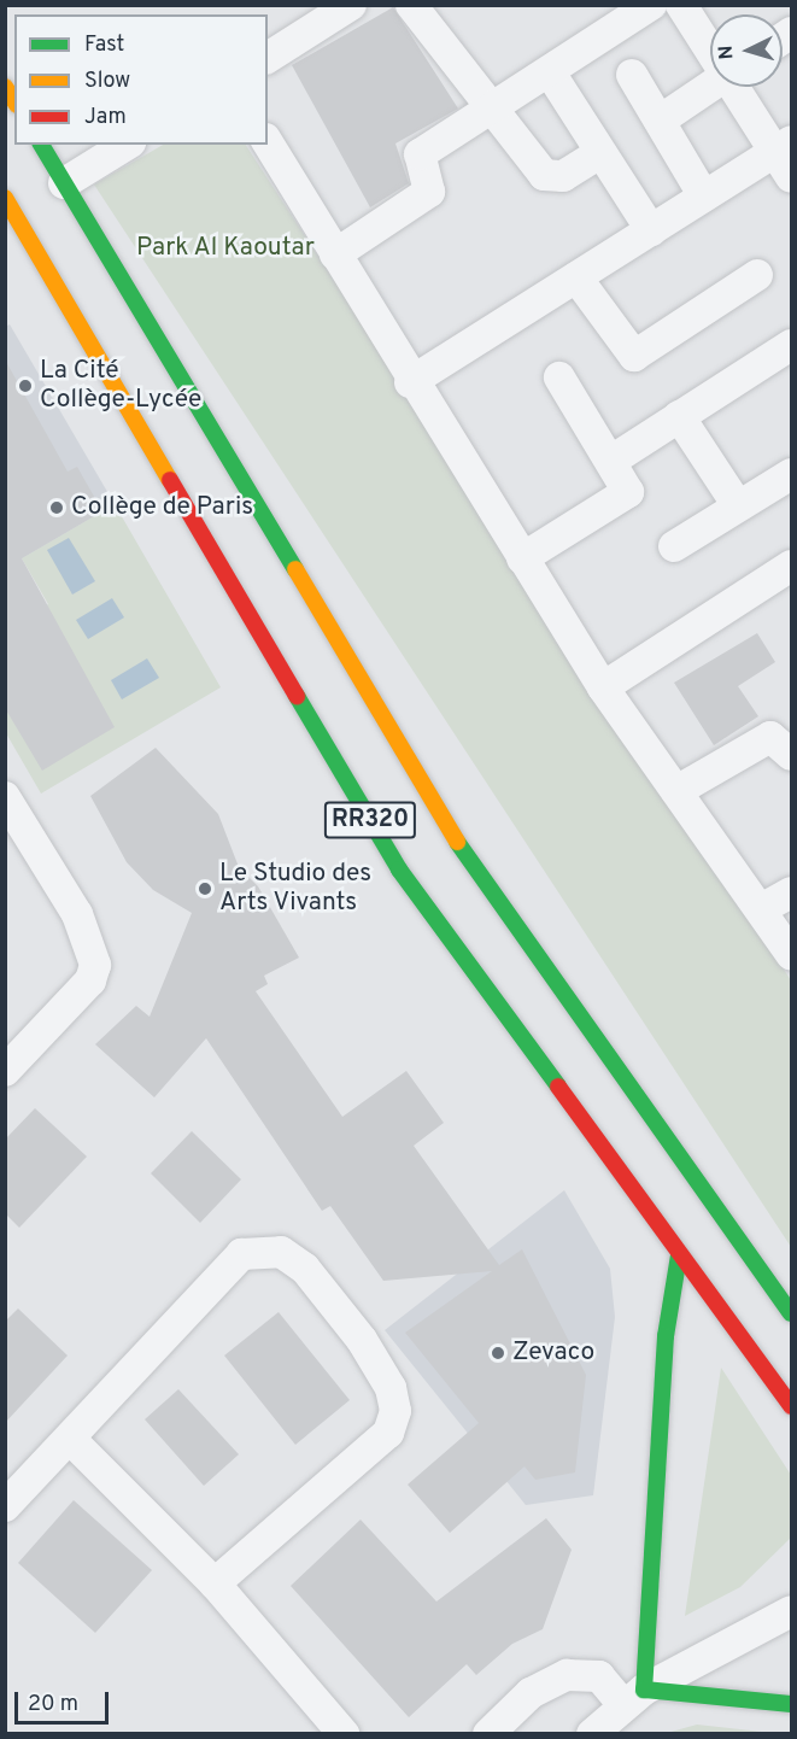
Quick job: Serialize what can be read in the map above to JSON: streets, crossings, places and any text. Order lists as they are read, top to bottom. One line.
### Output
{"streets":{"main road":["RR320"]},"parks":["Park Al Kaoutar"],"places":["La Cité Collège-Lycée","Collège de Paris","Le Studio des Arts Vivants","Zevaco"],"legend":["Fast","Slow","Jam"],"scale_bar":"20 m","north":"left"}
